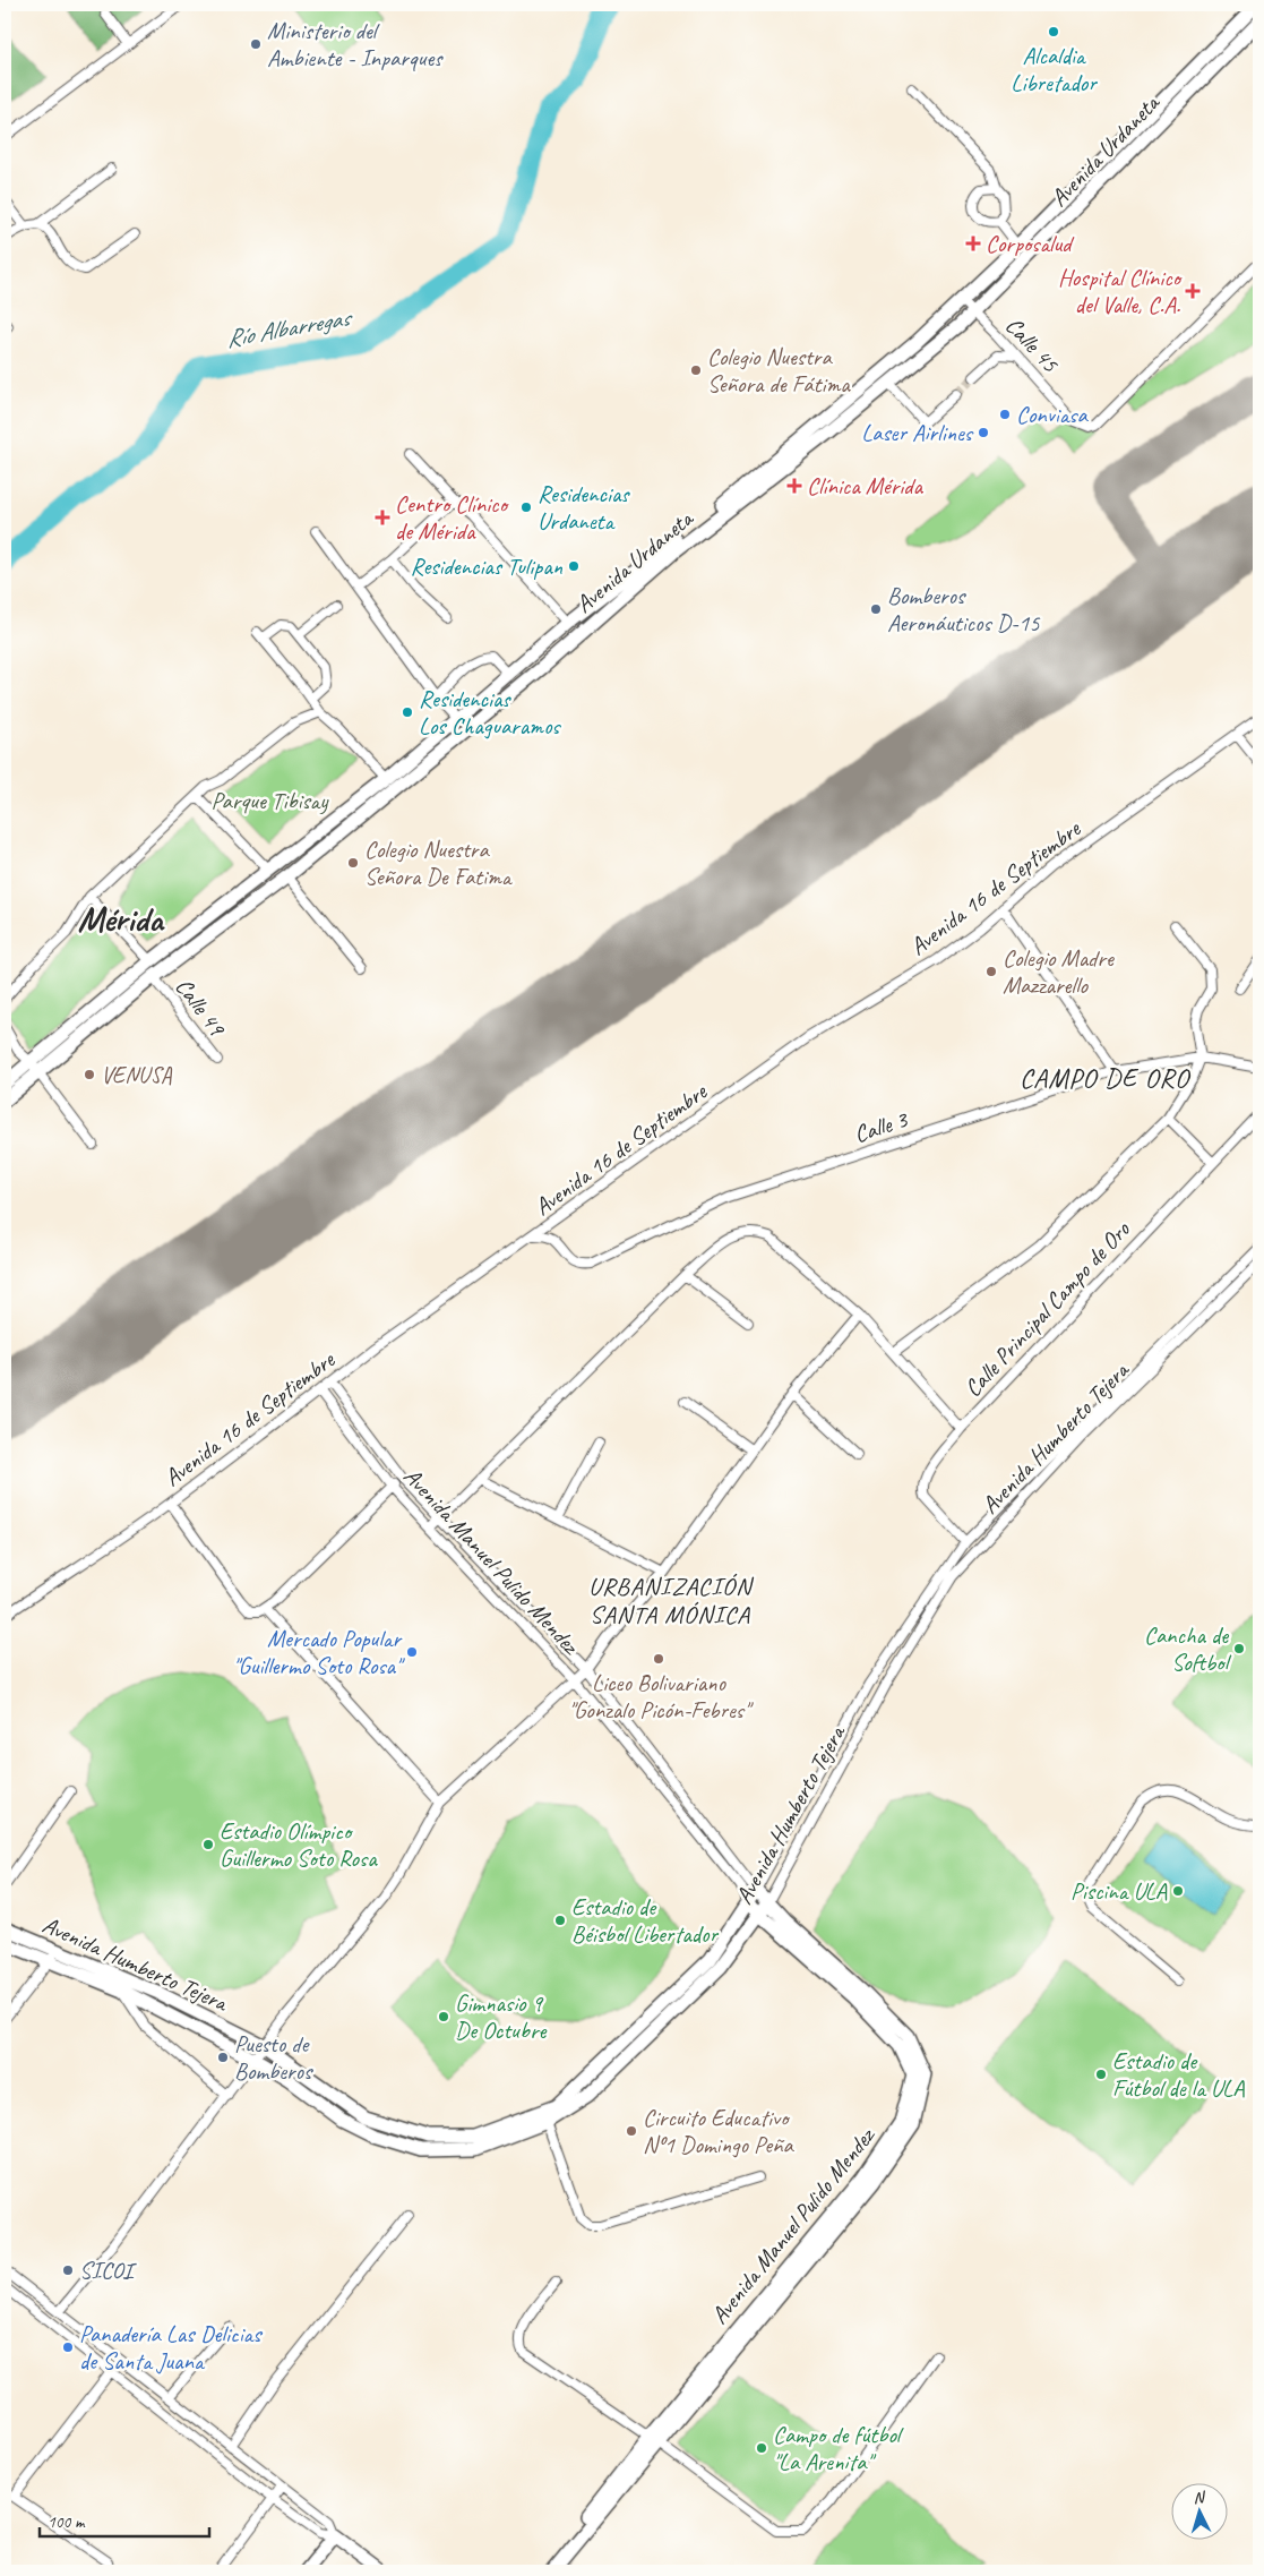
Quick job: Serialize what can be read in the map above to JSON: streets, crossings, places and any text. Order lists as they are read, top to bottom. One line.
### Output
{"streets":{"street":["Avenida Urdaneta","Calle 45","Avenida 16 de Septiembre","Calle 49","Calle 3","Calle Principal Campo de Oro","Avenida Humberto Tejera","Avenida Manuel Pulido Mendez"]},"crossings":[["Avenida Urdaneta","Calle 45"],["Avenida Urdaneta","Calle 49"],["Avenida 16 de Septiembre","Calle 3"],["Avenida 16 de Septiembre","Avenida Manuel Pulido Mendez"],["Calle Principal Campo de Oro","Avenida Humberto Tejera"],["Avenida Humberto Tejera","Avenida Manuel Pulido Mendez"]],"districts":["Mérida","CAMPO DE ORO","URBANIZACIÓN SANTA MÓNICA"],"water":["Río Albarregas"],"parks":["Parque Tibisay"],"places":{"other":["Alcaldia Libretador","Ministerio del Ambiente - Inparques","Colegio Nuestra Señora de Fátima","Conviasa","Laser Airlines","Residencias Urdaneta","Residencias Tulipan","Bomberos Aeronáuticos D-15","Residencias Los Chaguaramos","Colegio Nuestra Señora De Fatima","Colegio Madre Mazzarello","VENUSA","Cancha de Softbol","Mercado Popular \"Guillermo Soto Rosa\"","Liceo Bolivariano \"Gonzalo Picón-Febres\"","Estadio Olímpico Guillermo Soto Rosa","Piscina ULA","Estadio de Béisbol Libertador","Gimnasio 9 De Octubre","Puesto de Bomberos","Estadio de Fútbol de la ULA","Circuito Educativo Nº1 Domingo Peña","SICOI","Panadería Las Delicias de Santa Juana","Campo de fútbol \"La Arenita\""],"health":["Corposalud","Hospital Clínico del Valle, C.A.","Clínica Mérida","Centro Clínico de Mérida"]},"scale_bar":"100 m","north":"top"}
